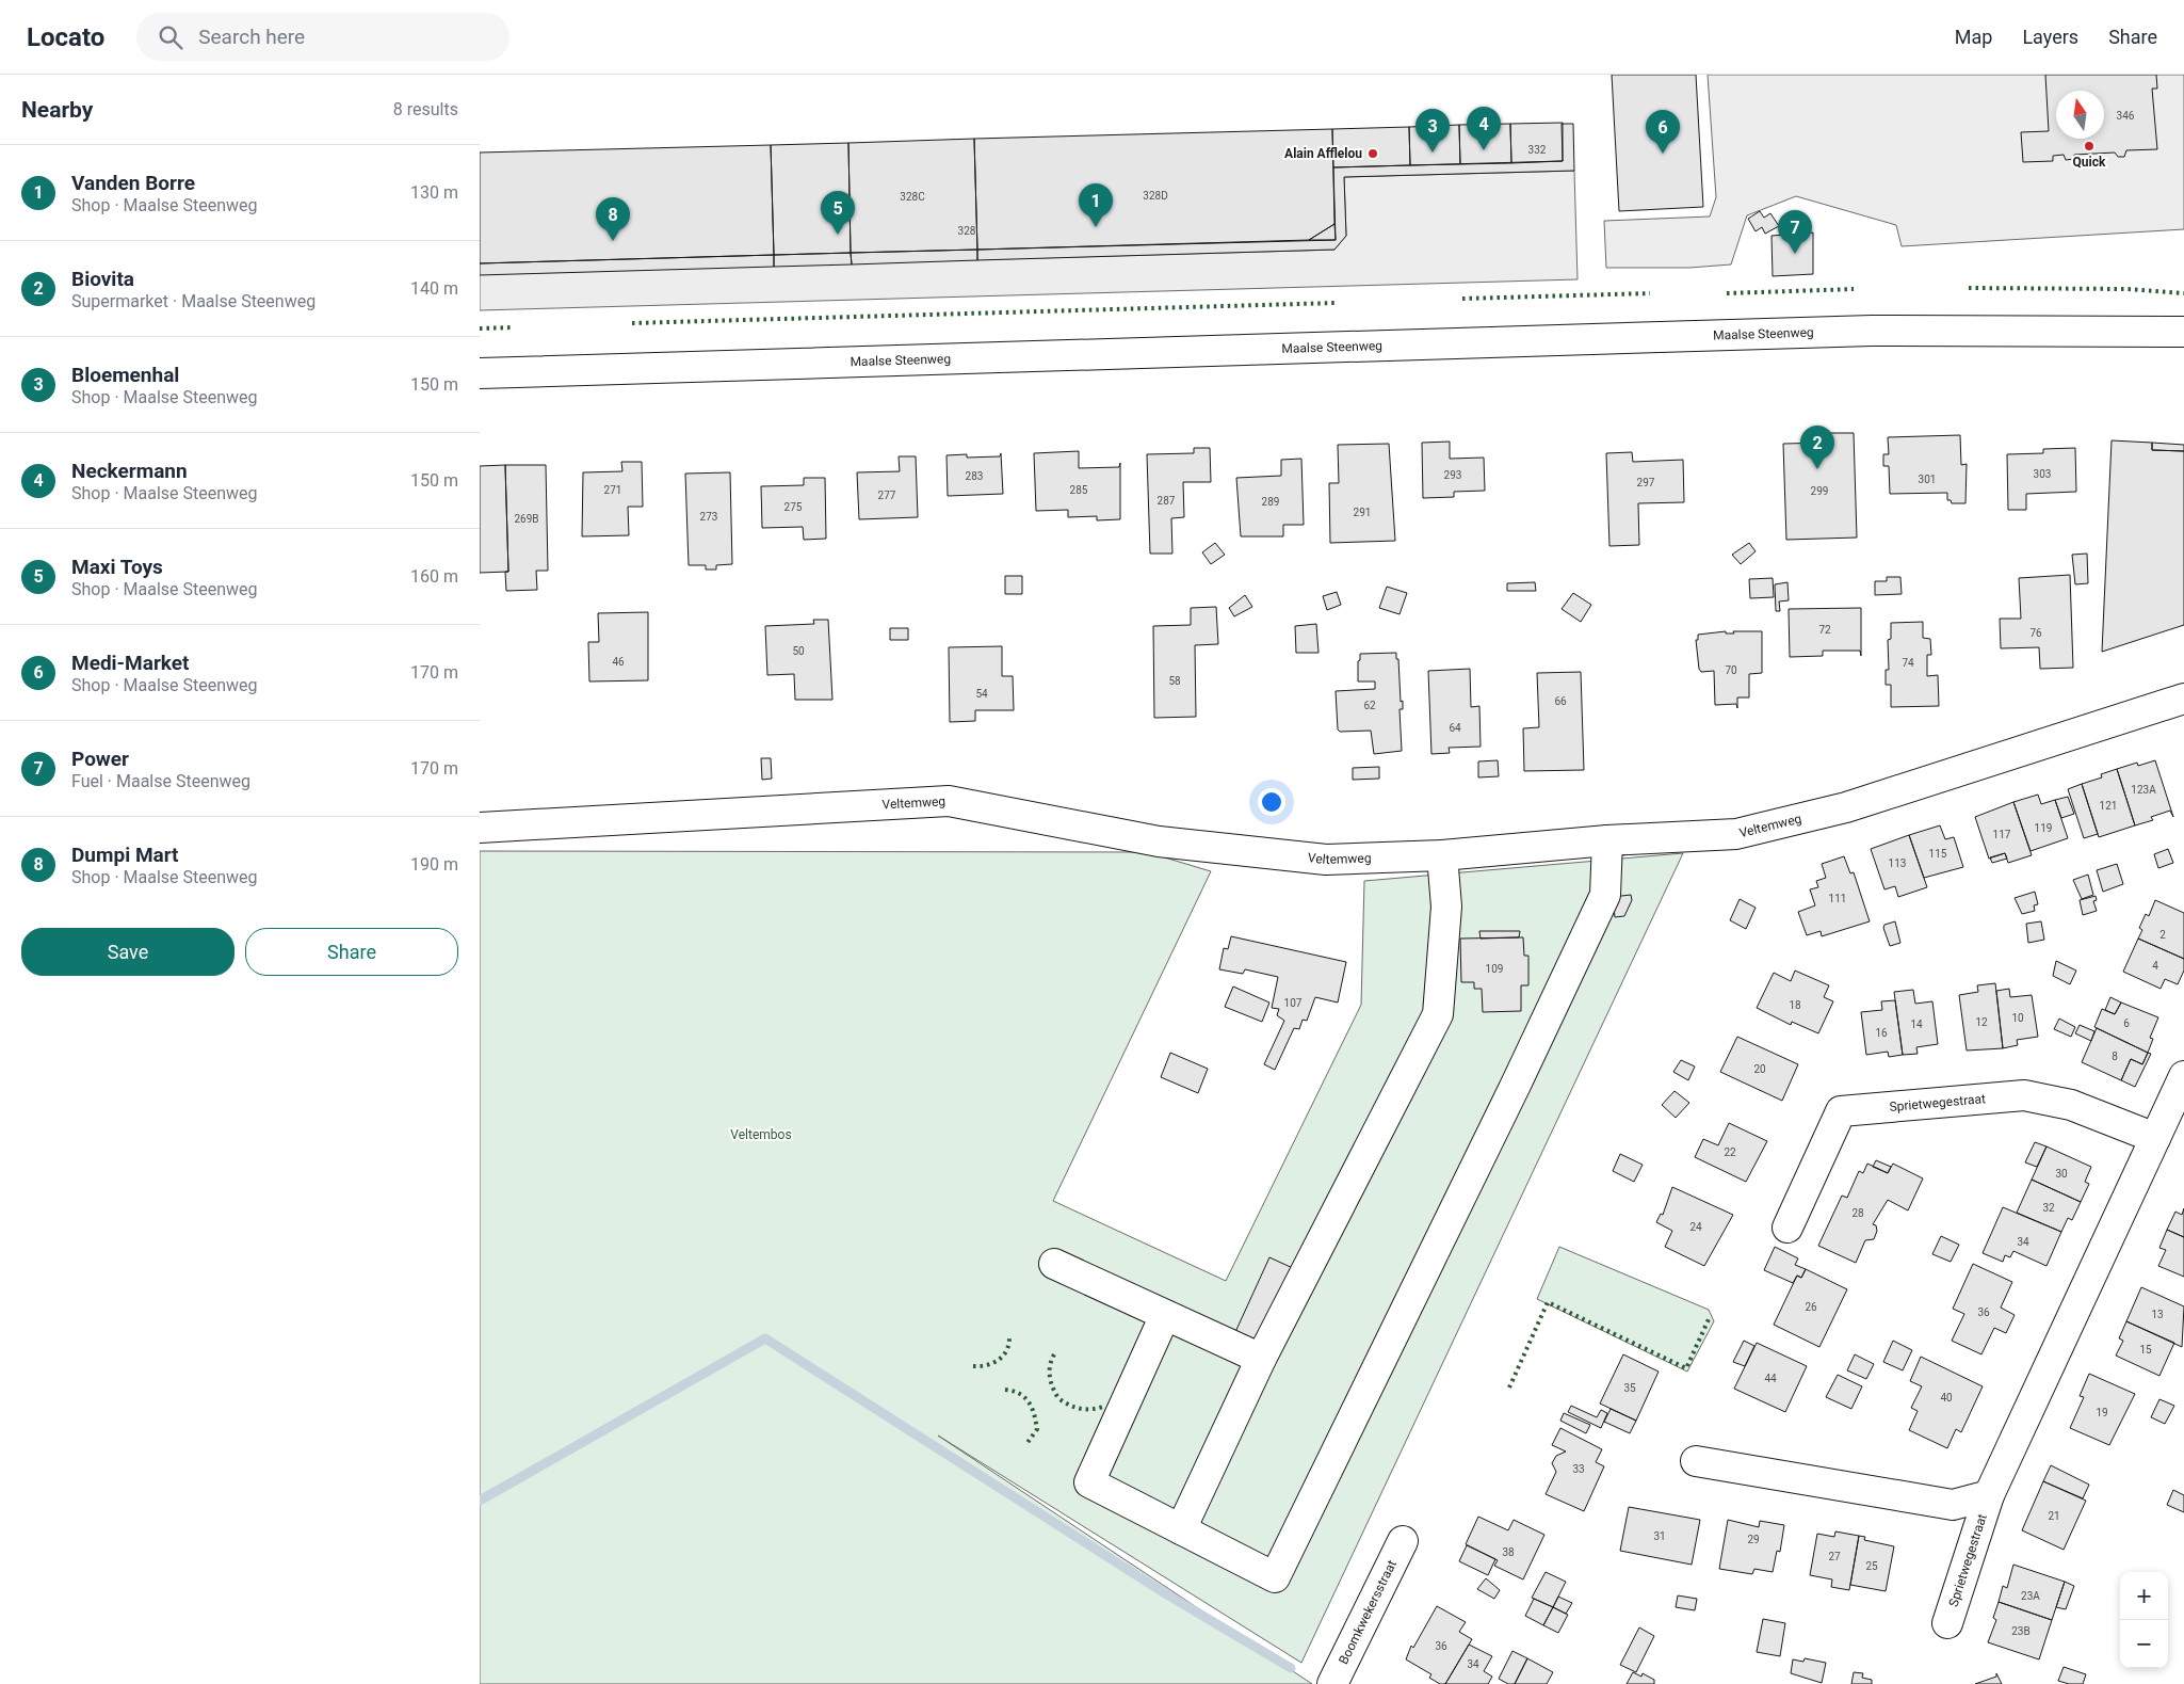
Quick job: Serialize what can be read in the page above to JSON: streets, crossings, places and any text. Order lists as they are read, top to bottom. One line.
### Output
{"streets":{"street":["Maalse Steenweg","Veltemweg","Sprietwegestraat","Boomkwekersstraat"]},"parks":["Veltembos"],"places":["Quick","Alain Afflelou"],"house_numbers":["346","332","328D","328C","328","303","293","283","301","297","271","285","299","277","287","289","275","291","273","269B","72","76","50","46","74","70","58","54","66","62","64","123A","121","119","117","115","113","111","2","4","109","107","18","10","12","6","14","16","8","20","22","30","32","28","24","34","26","36","13","15","44","35","40","19","33","21","31","29","38","27","25","23A","23B","36","34"],"north":"top","page":{"header":"Locato","search":"Search here","nav":["Map","Layers","Share"],"heading":["Nearby","8 results"],"pins":["4","3","6","1","5","8","7","2"],"list":[{"mark":"1","name":"Vanden Borre","note":"Shop · Maalse Steenweg","value":"130 m"},{"mark":"2","name":"Biovita","note":"Supermarket · Maalse Steenweg","value":"140 m"},{"mark":"3","name":"Bloemenhal","note":"Shop · Maalse Steenweg","value":"150 m"},{"mark":"4","name":"Neckermann","note":"Shop · Maalse Steenweg","value":"150 m"},{"mark":"5","name":"Maxi Toys","note":"Shop · Maalse Steenweg","value":"160 m"},{"mark":"6","name":"Medi-Market","note":"Shop · Maalse Steenweg","value":"170 m"},{"mark":"7","name":"Power","note":"Fuel · Maalse Steenweg","value":"170 m"},{"mark":"8","name":"Dumpi Mart","note":"Shop · Maalse Steenweg","value":"190 m"}],"buttons":["Save","Share"],"map_buttons":["+","−"]}}
